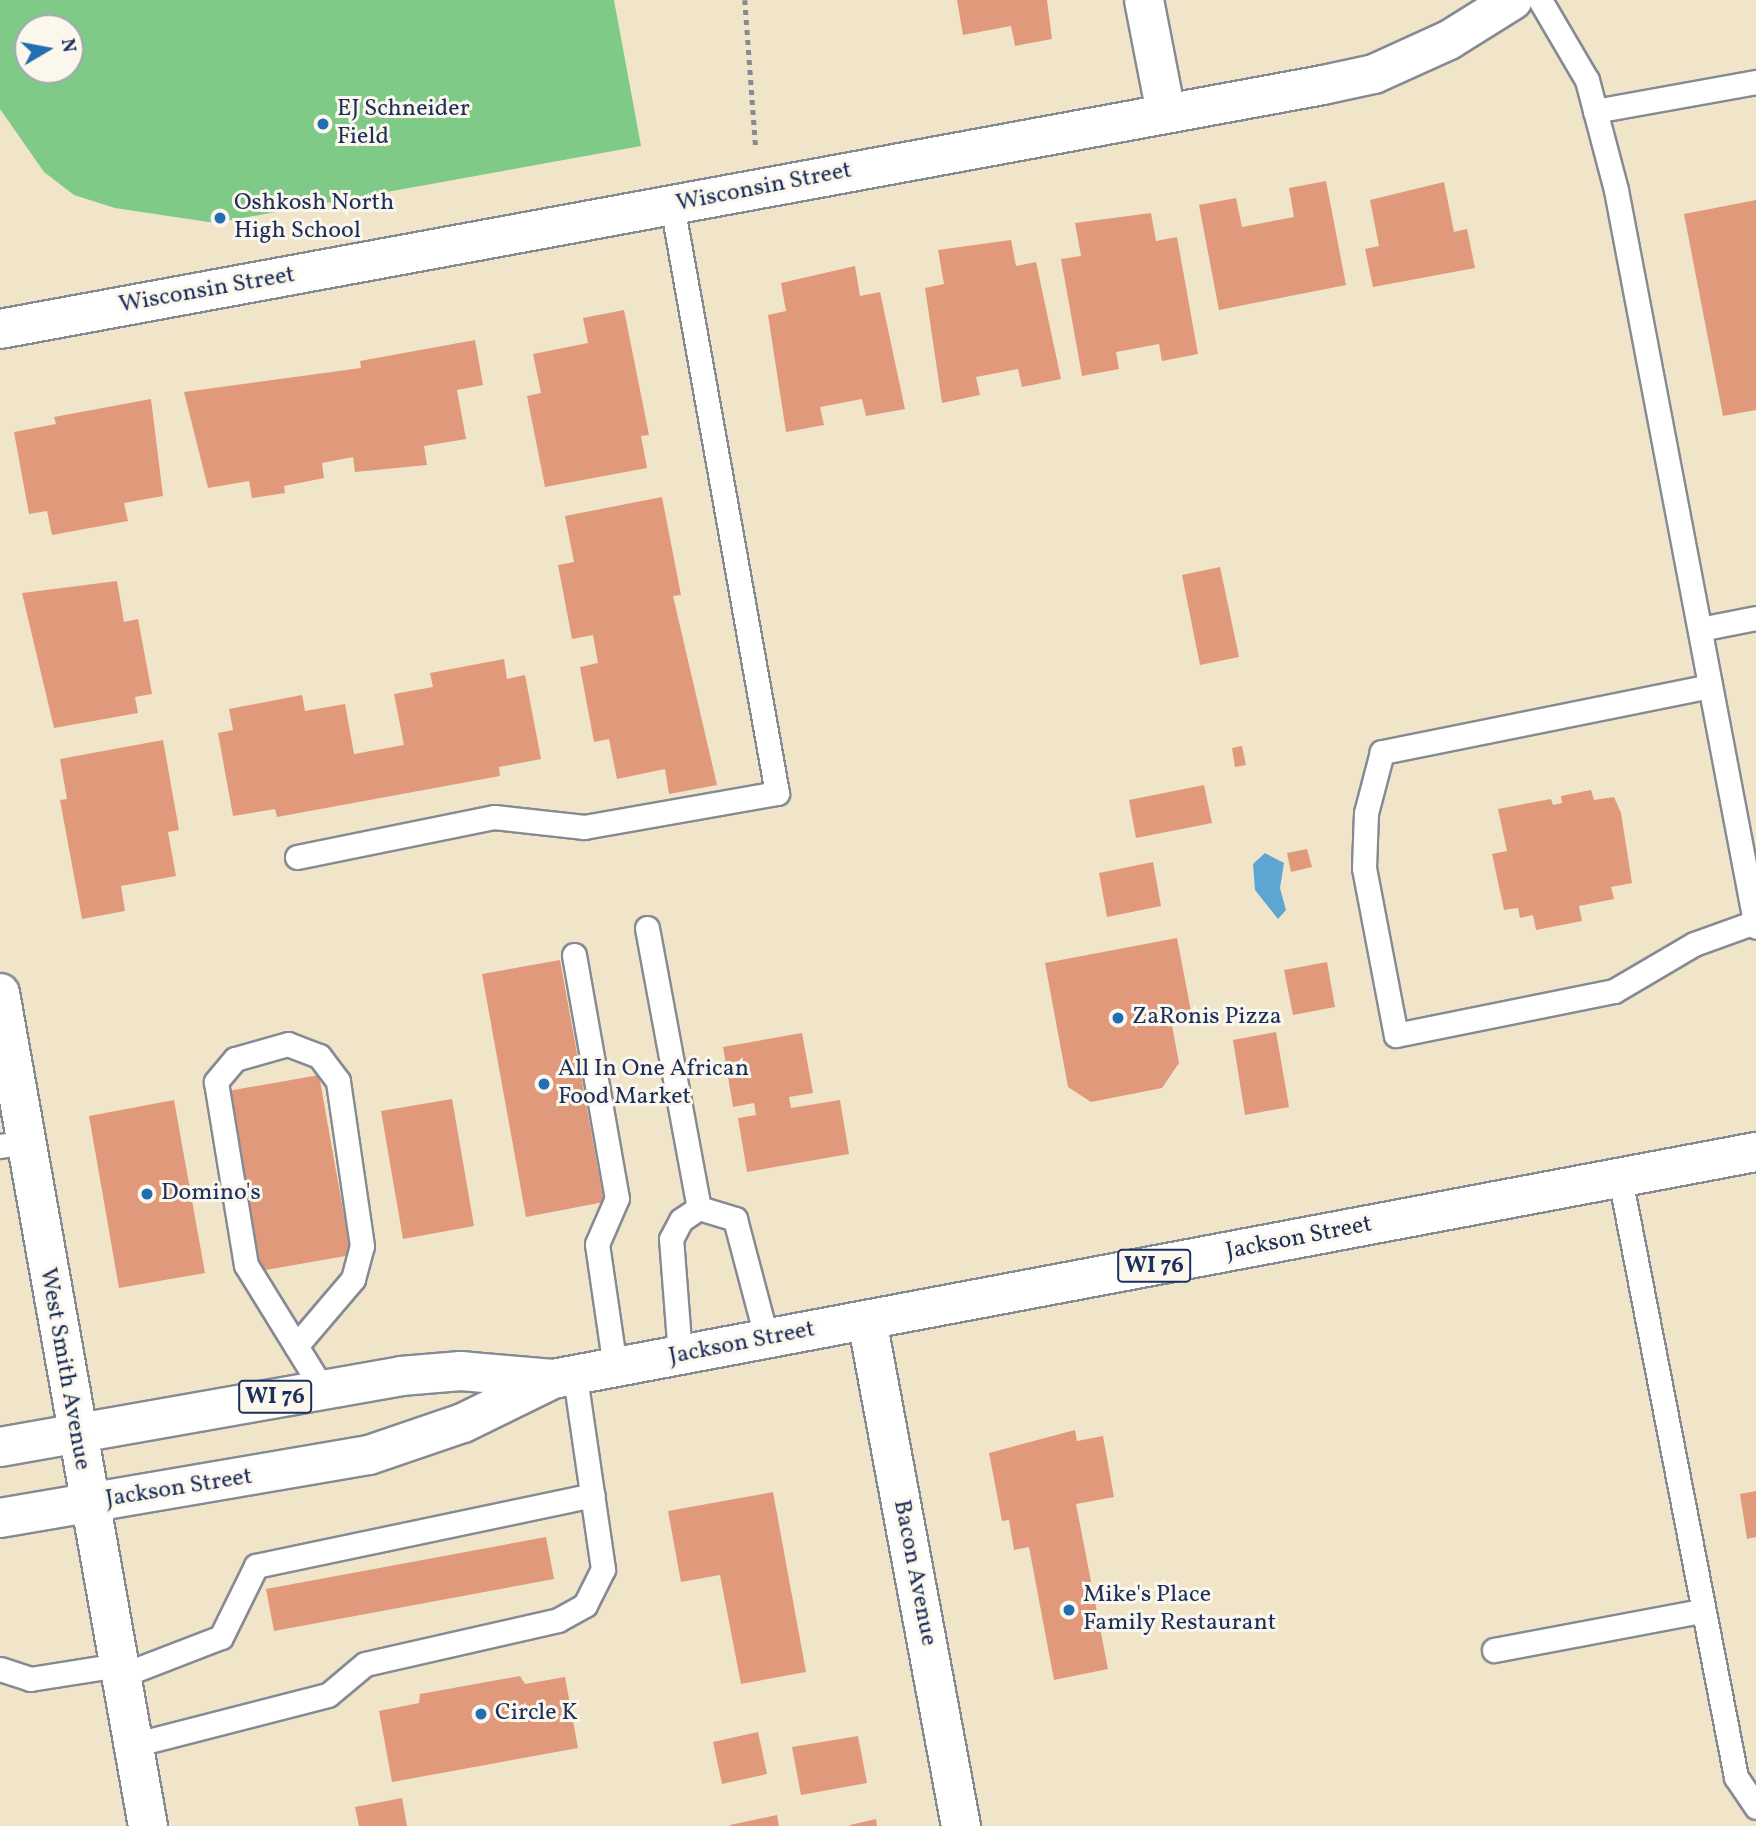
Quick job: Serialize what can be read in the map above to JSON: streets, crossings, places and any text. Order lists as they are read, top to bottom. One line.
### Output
{"streets":{"street":["Wisconsin Street","Jackson Street","WI 76","West Smith Avenue","Bacon Avenue"]},"crossings":[["Jackson Street","West Smith Avenue"],["Jackson Street","Bacon Avenue"]],"places":["EJ Schneider Field","Oshkosh North High School","ZaRonis Pizza","All In One African Food Market","Domino's","Mike's Place Family Restaurant","Circle K"],"north":"right"}
